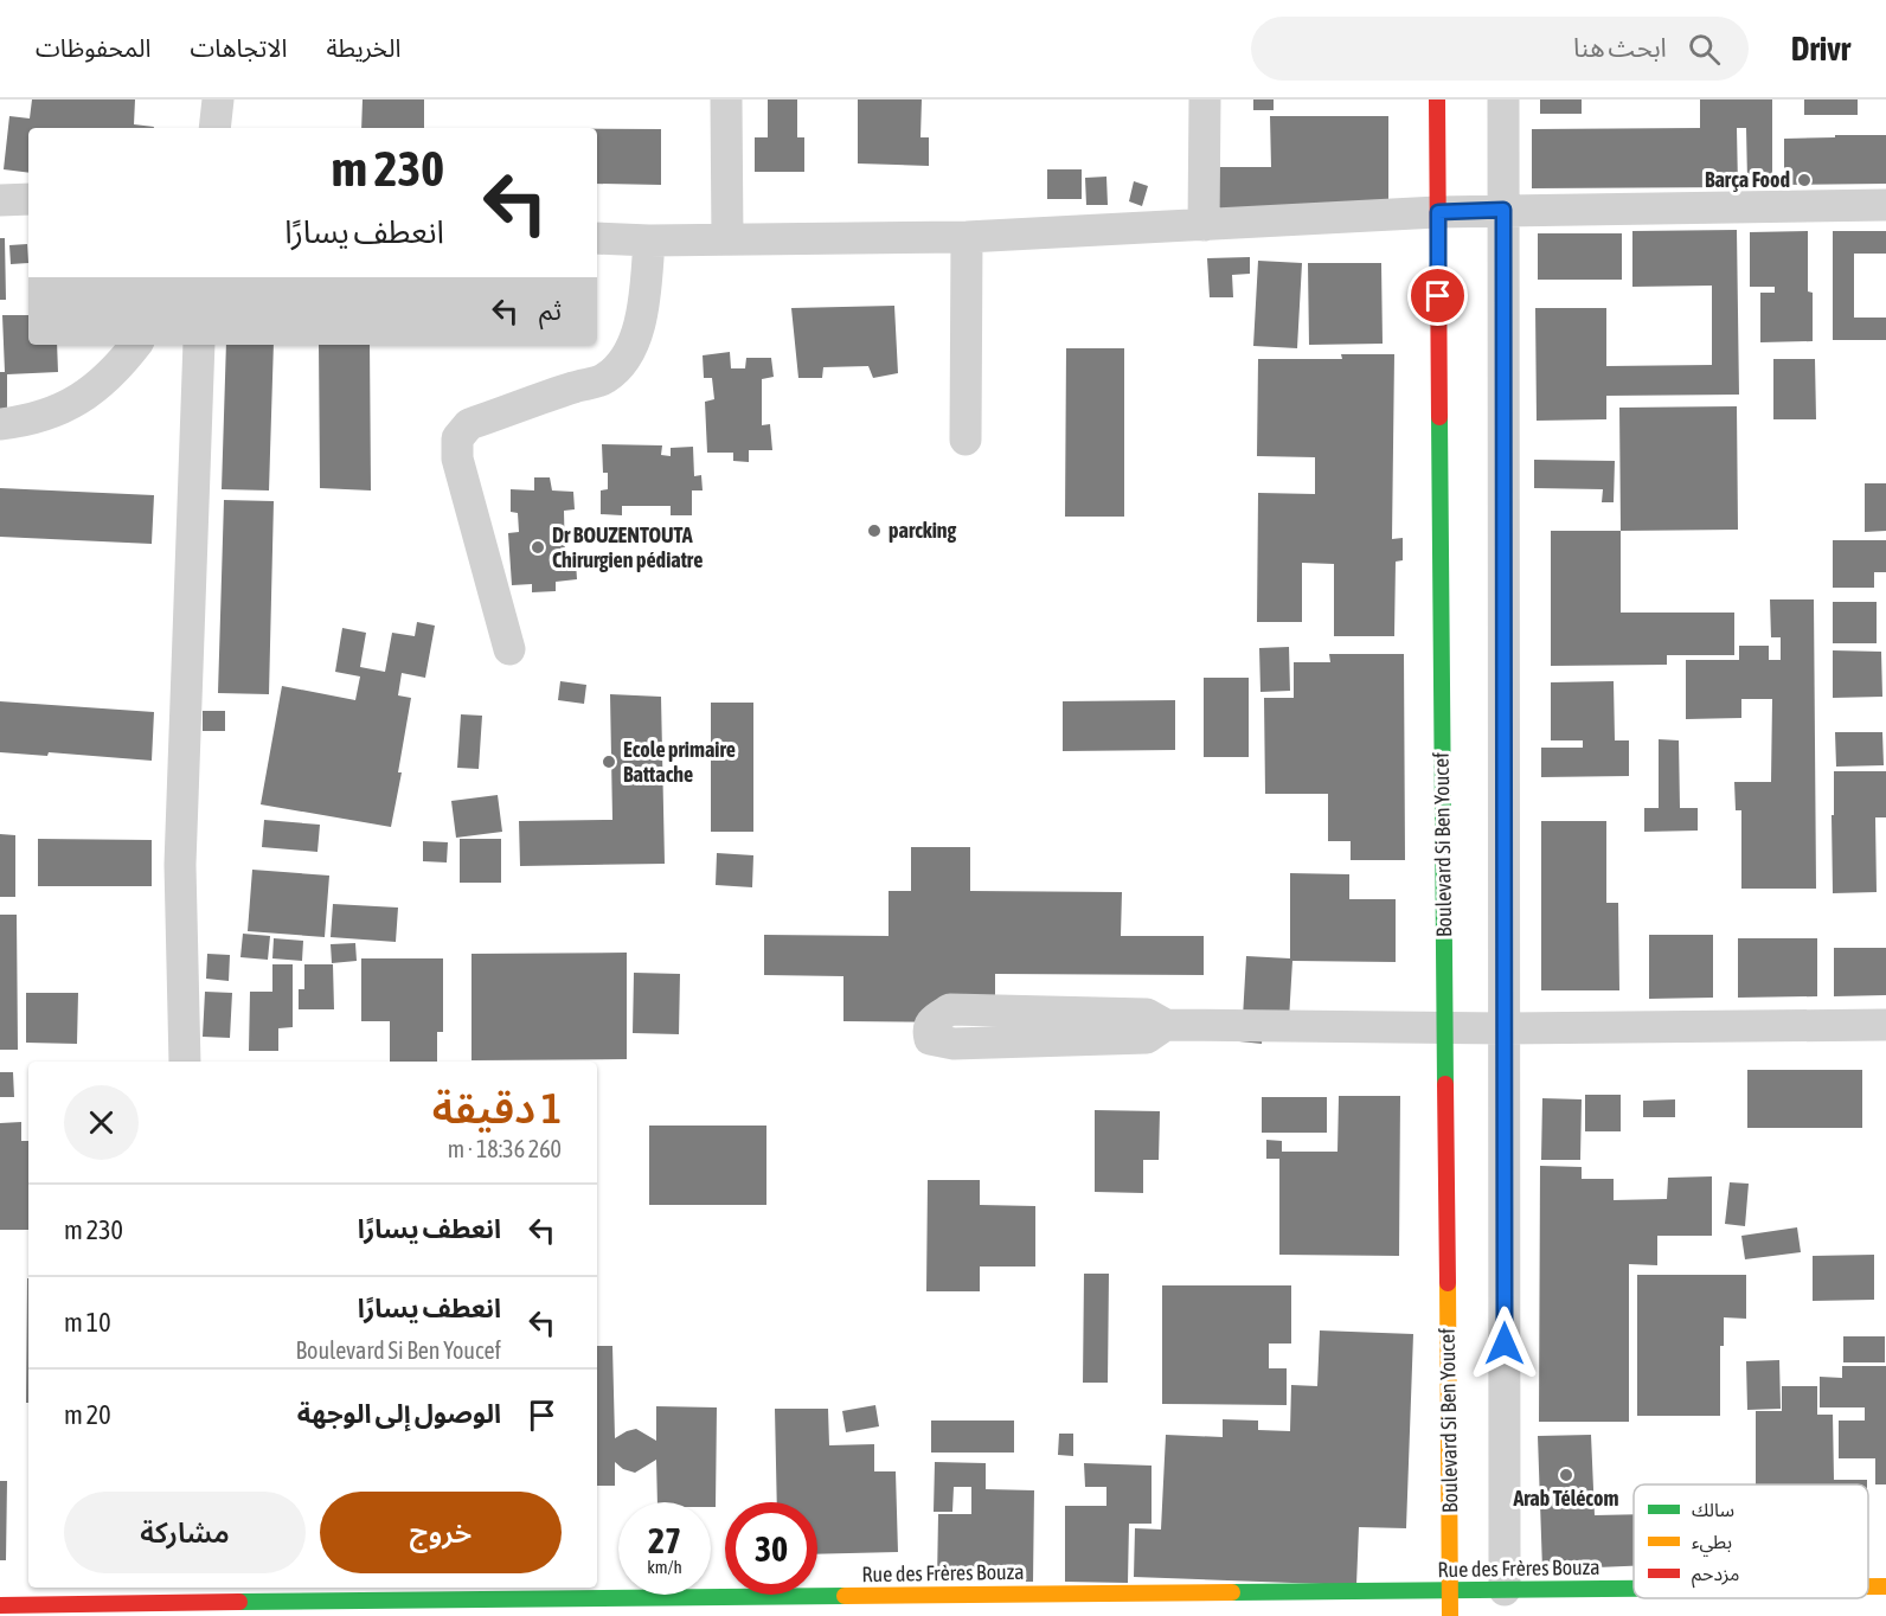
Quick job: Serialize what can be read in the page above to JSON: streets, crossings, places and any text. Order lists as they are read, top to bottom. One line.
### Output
{"streets":{"main road":["Boulevard Si Ben Youcef","Rue des Frères Bouza"]},"crossings":[["Boulevard Si Ben Youcef","Rue des Frères Bouza"]],"places":["Barça Food","parcking","Dr BOUZENTOUTA Chirurgien pédiatre","Ecole primaire Battache","Arab Télécom"],"legend":["سالك","بطيء","مزدحم"],"page":{"header":"Drivr","search":"ابحث هنا","nav":["الخريطة","الاتجاهات","المحفوظات"],"turn":["230 m","انعطف يسارًا"],"then":"ثم","heading":["1 دقيقة","260 m · 18:36"],"list":[{"name":"انعطف يسارًا","value":"230 m"},{"name":"انعطف يسارًا","note":"Boulevard Si Ben Youcef","value":"10 m"},{"name":"الوصول إلى الوجهة","value":"20 m"}],"buttons":["خروج","مشاركة"],"speed":"27 km/h","limit":"30"}}
